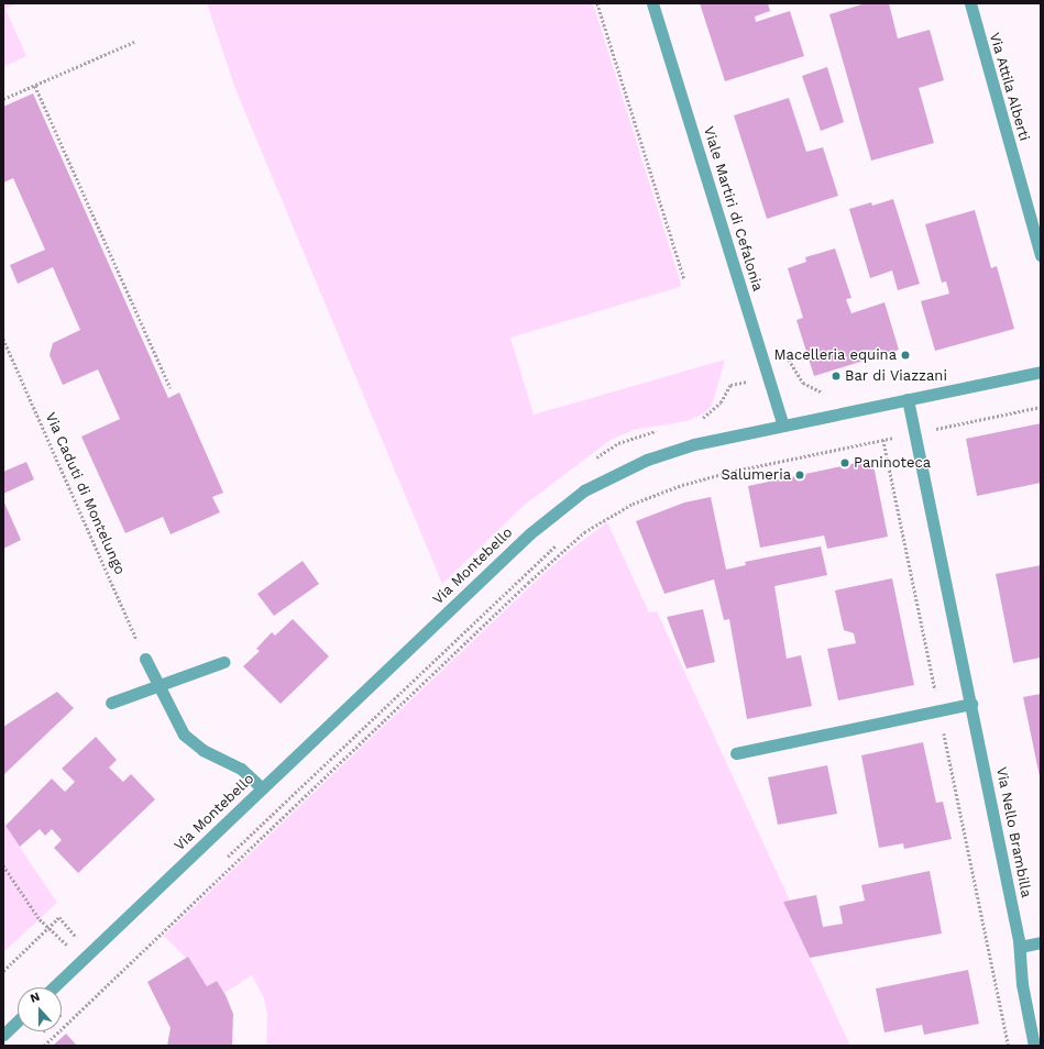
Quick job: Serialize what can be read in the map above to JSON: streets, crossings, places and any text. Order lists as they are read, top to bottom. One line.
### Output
{"streets":{"street":["Via Attila Alberti","Viale Martiri di Cefalonia","Via Montebello","Via Nello Brambilla"],"path":["Via Caduti di Montelungo"]},"crossings":[["Viale Martiri di Cefalonia","Via Montebello"],["Via Montebello","Via Nello Brambilla"]],"places":["Macelleria equina","Bar di Viazzani","Paninoteca","Salumeria"],"north":"top"}
